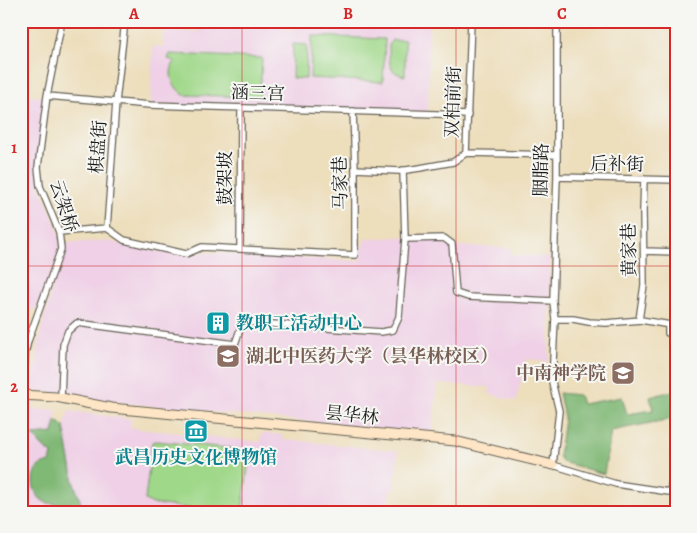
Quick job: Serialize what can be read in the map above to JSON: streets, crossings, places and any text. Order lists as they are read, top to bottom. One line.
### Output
{"streets":{"street":["涵三宫","双柏前街","棋盘街","后补街","胭脂路","鼓架坡","马家巷","云架桥","黄家巷","昙华林"]},"crossings":[["涵三宫","双柏前街"],["涵三宫","棋盘街"],["涵三宫","鼓架坡"],["涵三宫","马家巷"],["涵三宫","云架桥"],["双柏前街","胭脂路"],["后补街","胭脂路"],["后补街","黄家巷"],["胭脂路","昙华林"],["鼓架坡","马家巷"],["云架桥","昙华林"]],"places":{"building":["教职工活动中心"],"school or university":["湖北中医药大学（昙华林校区）","中南神学院"],"museum":["武昌历史文化博物馆"]},"grid":{"columns":["A","B","C"],"rows":["1","2"]}}
